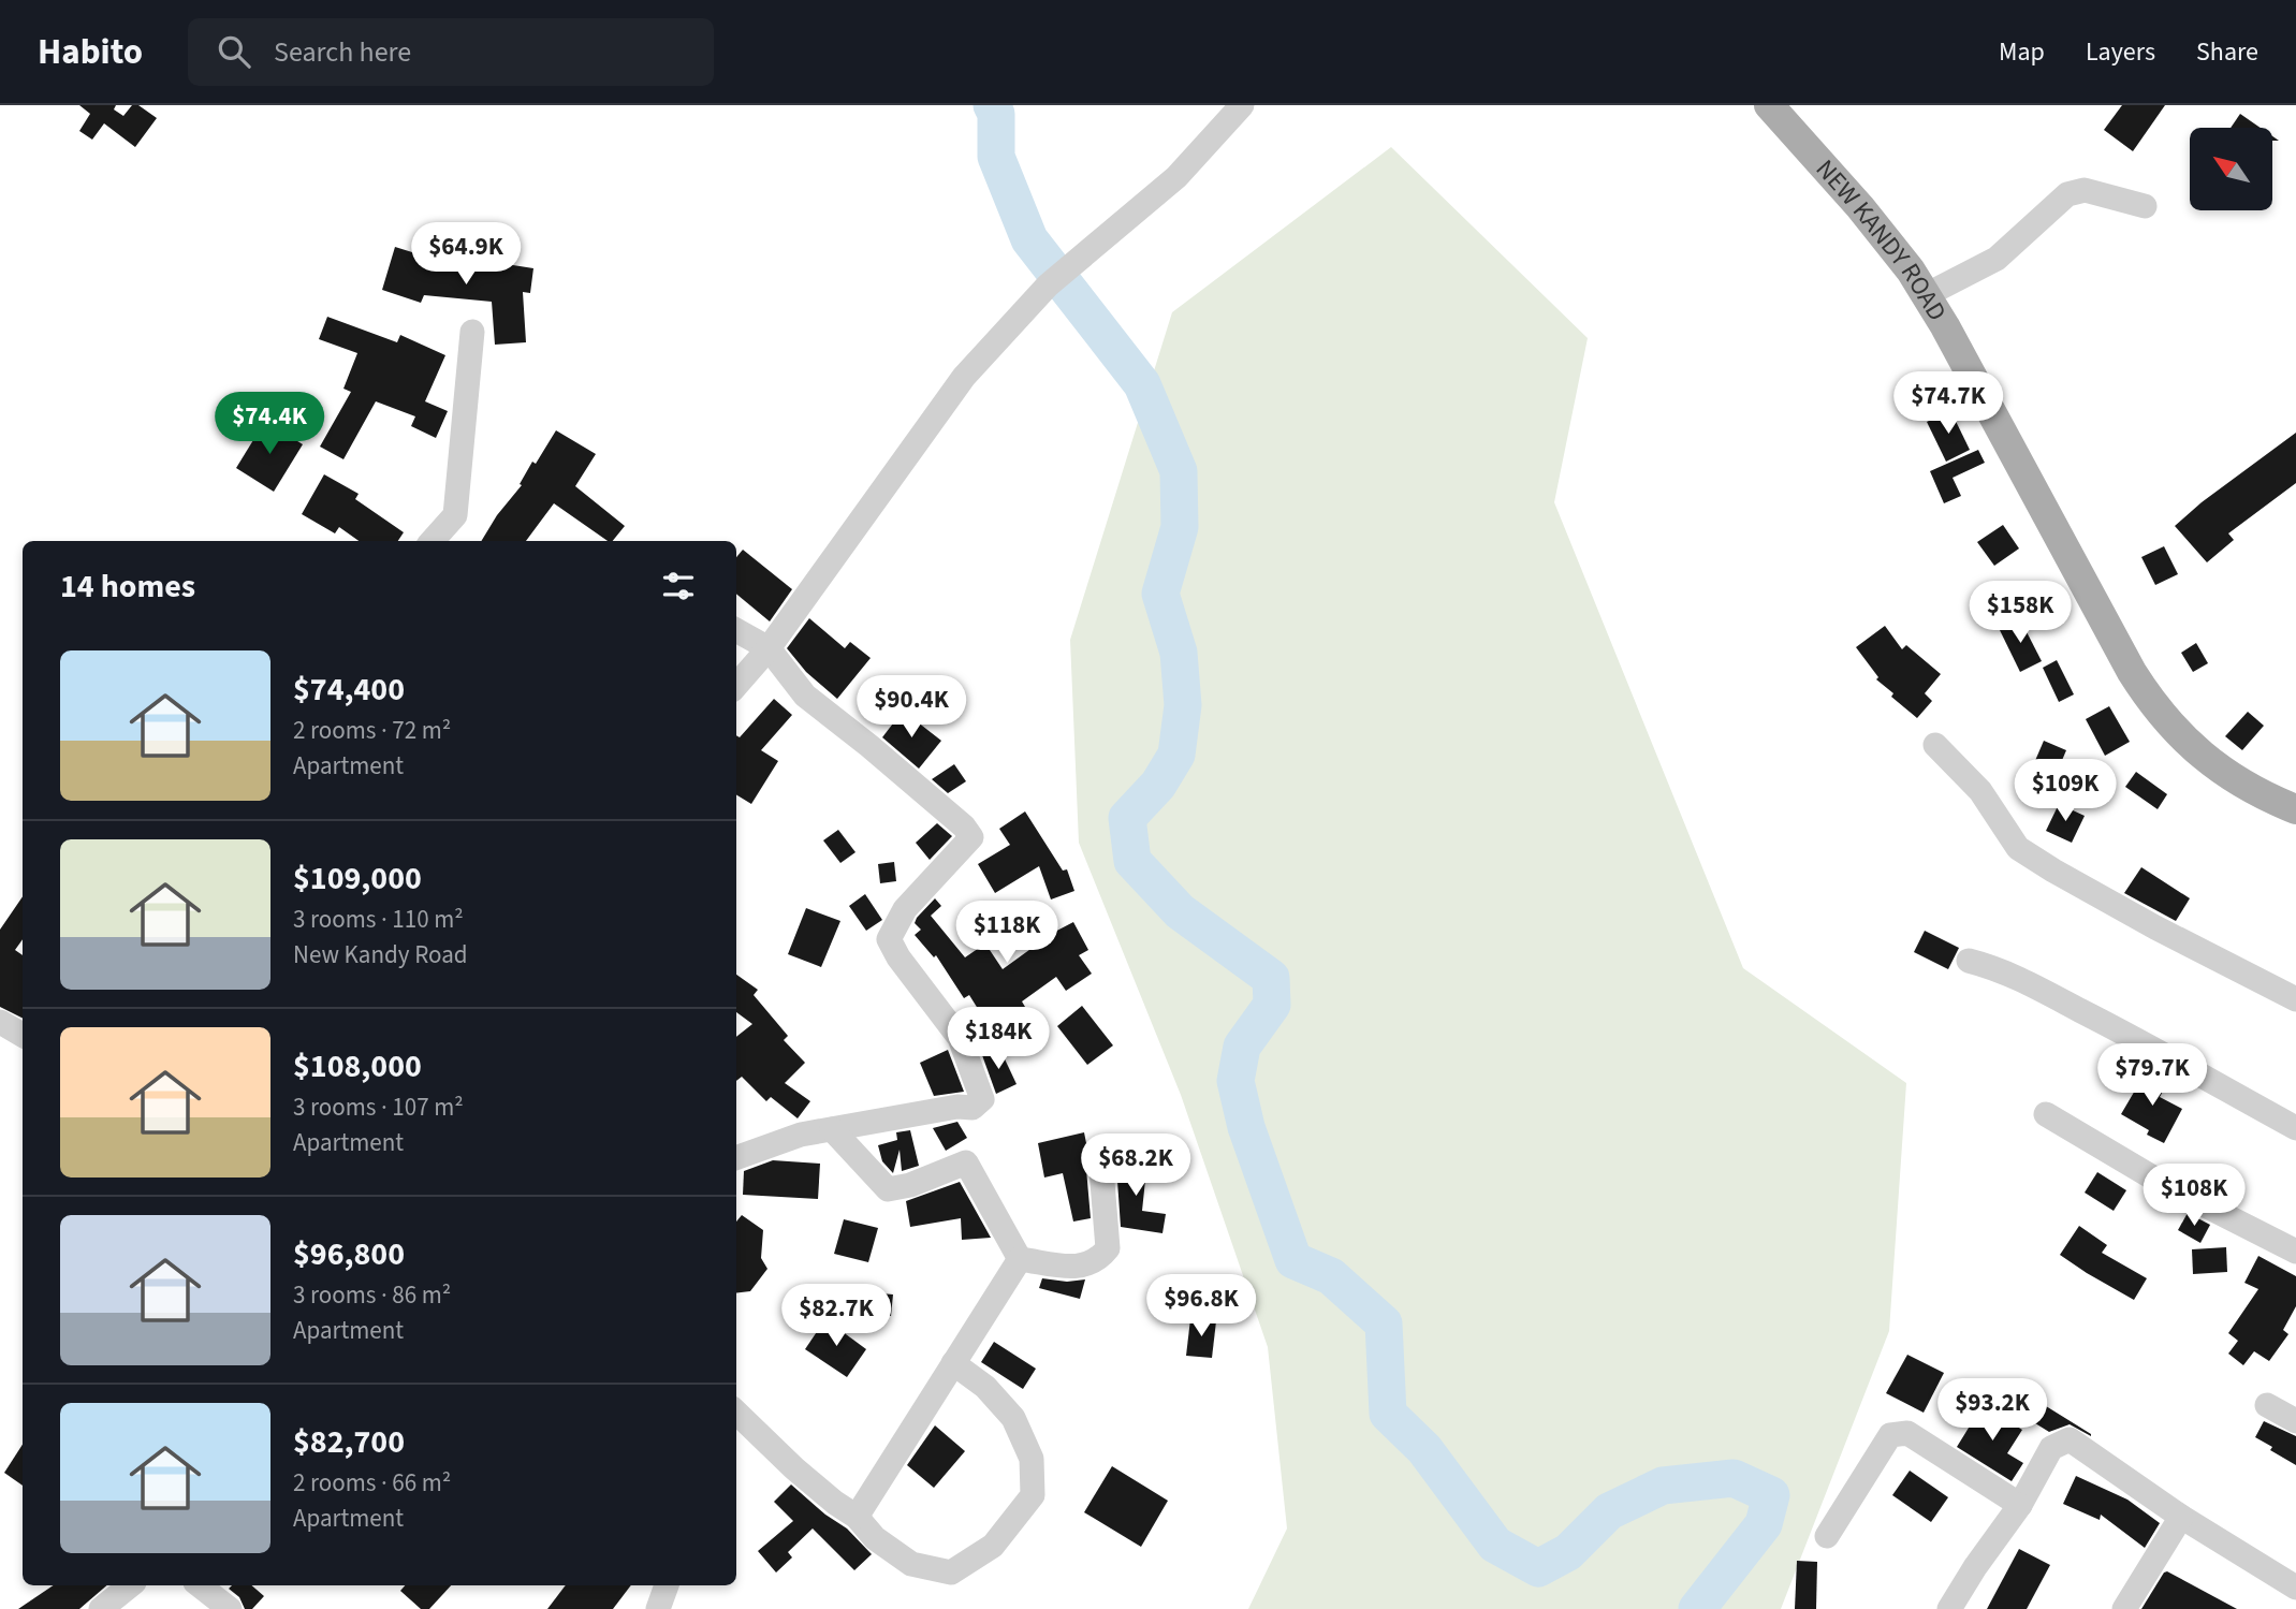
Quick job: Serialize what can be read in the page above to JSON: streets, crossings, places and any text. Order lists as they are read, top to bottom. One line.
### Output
{"streets":{"main road":["NEW KANDY ROAD"]},"north":"top left","page":{"header":"Habito","search":"Search here","nav":["Map","Layers","Share"],"price":["$64.9K","$74.7K","$74.4K","$158K","$90.4K","$109K","$118K","$184K","$79.7K","$68.2K","$108K","$96.8K","$82.7K","$93.2K"],"heading":"14 homes","list":[{"name":"$74,400","note":"2 rooms · 72 m² · Apartment"},{"name":"$109,000","note":"3 rooms · 110 m² · New Kandy Road"},{"name":"$108,000","note":"3 rooms · 107 m² · Apartment"},{"name":"$96,800","note":"3 rooms · 86 m² · Apartment"},{"name":"$82,700","note":"2 rooms · 66 m² · Apartment"}]}}
